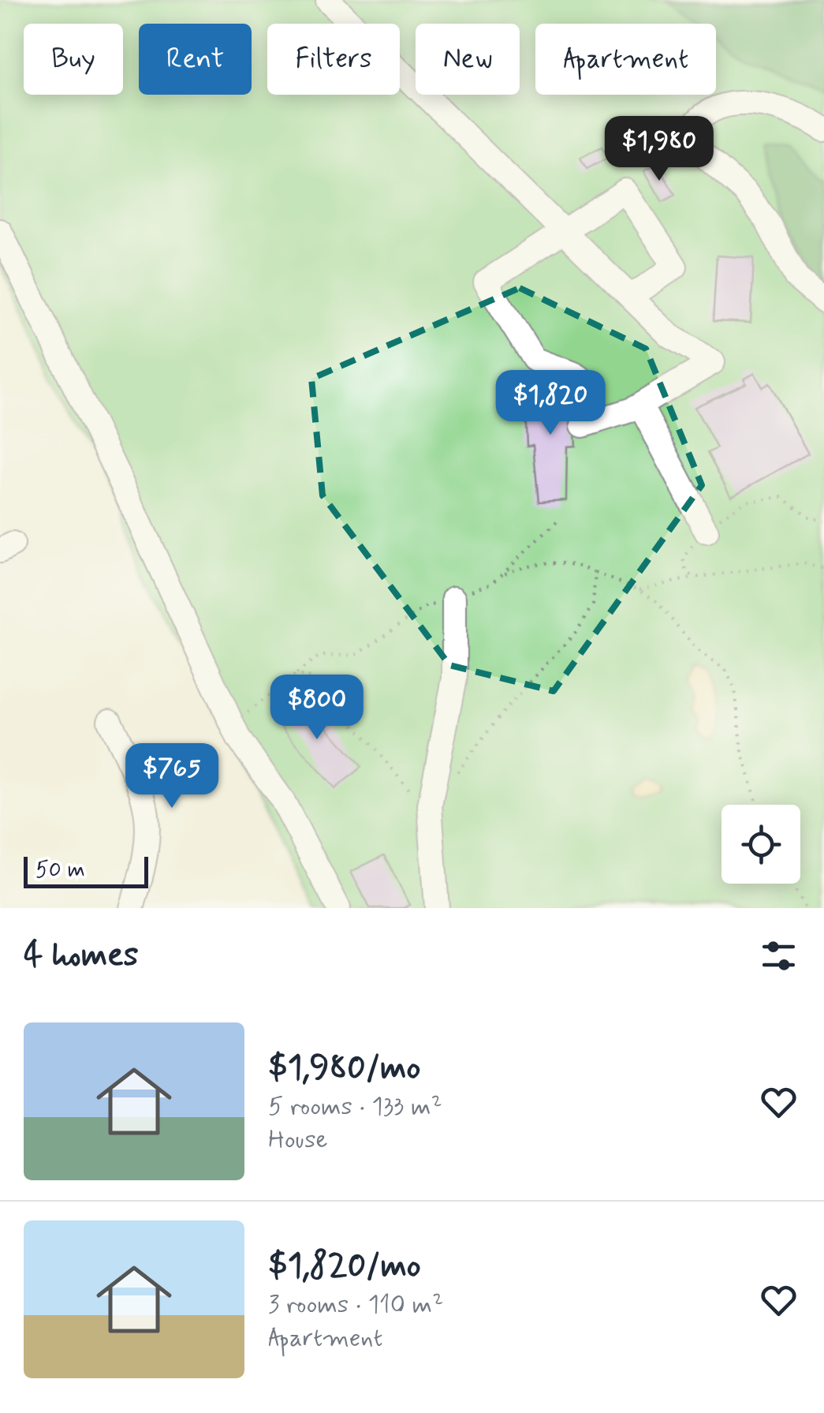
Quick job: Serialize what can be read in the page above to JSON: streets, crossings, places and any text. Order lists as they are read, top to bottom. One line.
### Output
{"scale_bar":"50 m","page":{"chip":["Buy","Rent","Filters","New","Apartment"],"price":["$1,980","$1,820","$800","$765"],"scale":"50 m","heading":"4 homes","list":[{"name":"$1,980/mo","note":"5 rooms · 133 m² · House"},{"name":"$1,820/mo","note":"3 rooms · 110 m² · Apartment"}]}}
